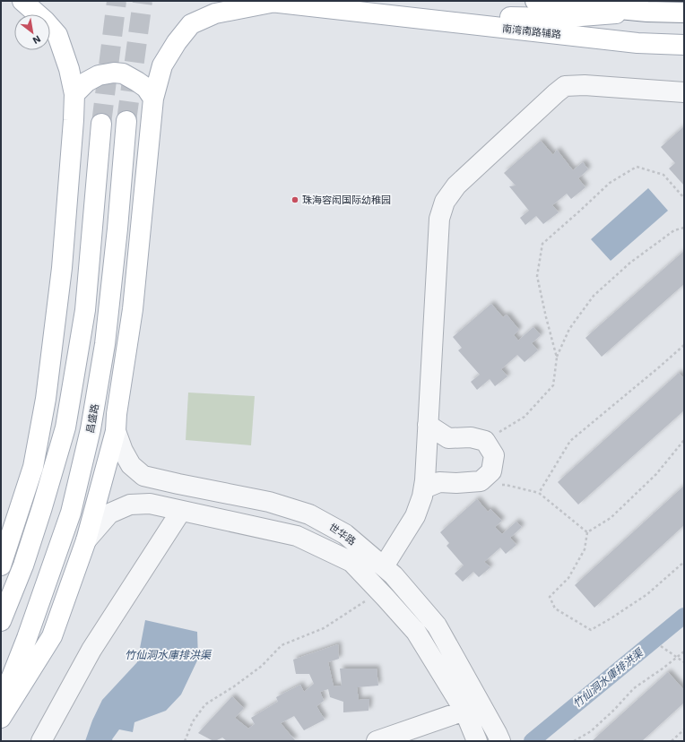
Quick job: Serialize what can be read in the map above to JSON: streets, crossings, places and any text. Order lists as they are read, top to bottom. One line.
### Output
{"streets":{"main road":["南湾南路辅路","昌盛路"],"street":["世华路"]},"water":["竹仙洞水庫排洪渠"],"places":["珠海容闳国际幼稚园"],"north":"bottom right"}
